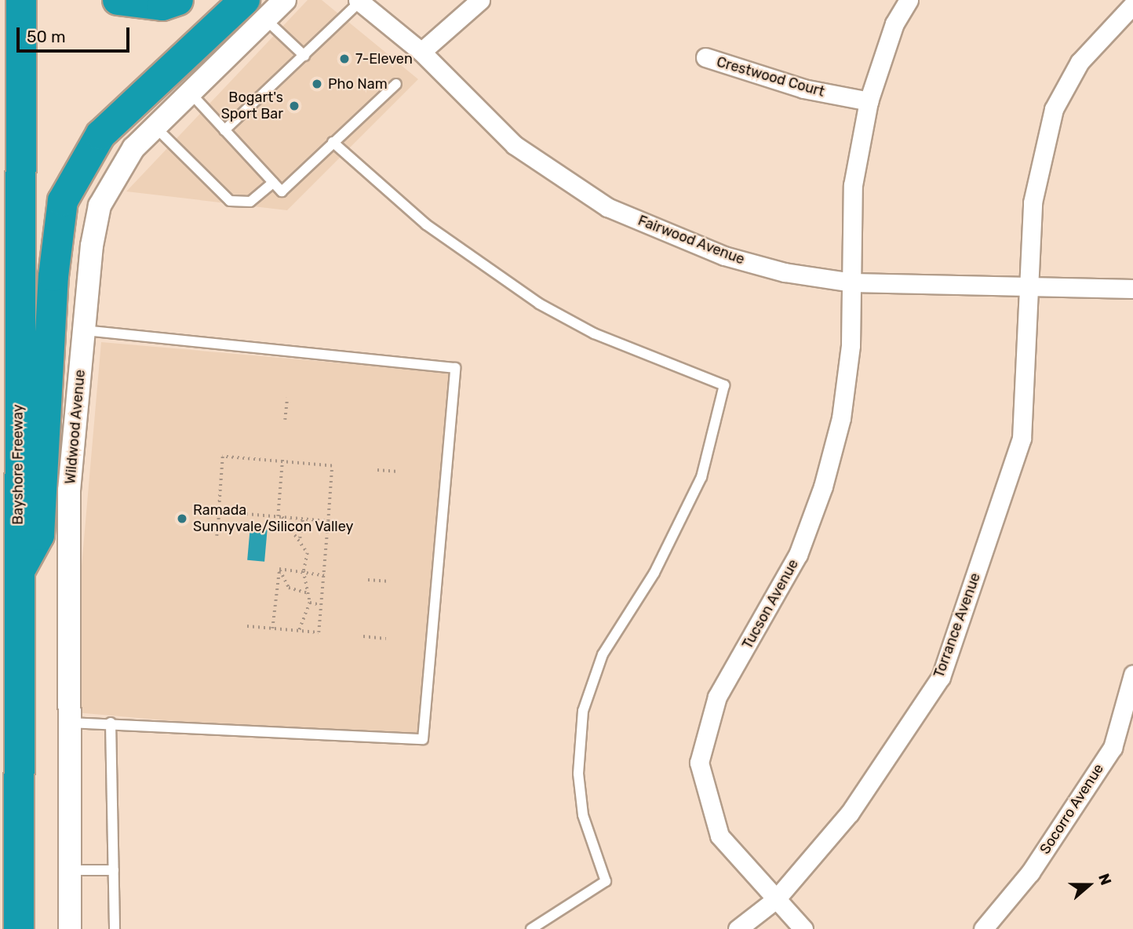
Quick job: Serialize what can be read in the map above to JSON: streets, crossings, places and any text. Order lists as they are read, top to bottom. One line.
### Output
{"streets":{"highway":["Bayshore Freeway"],"street":["Crestwood Court","Fairwood Avenue","Wildwood Avenue","Tucson Avenue","Torrance Avenue","Socorro Avenue"]},"crossings":[["Crestwood Court","Tucson Avenue"],["Fairwood Avenue","Tucson Avenue"],["Fairwood Avenue","Torrance Avenue"],["Tucson Avenue","Torrance Avenue"]],"places":["7-Eleven","Pho Nam","Bogart's Sport Bar","Ramada Sunnyvale/Silicon Valley"],"scale_bar":"50 m","north":"right"}
